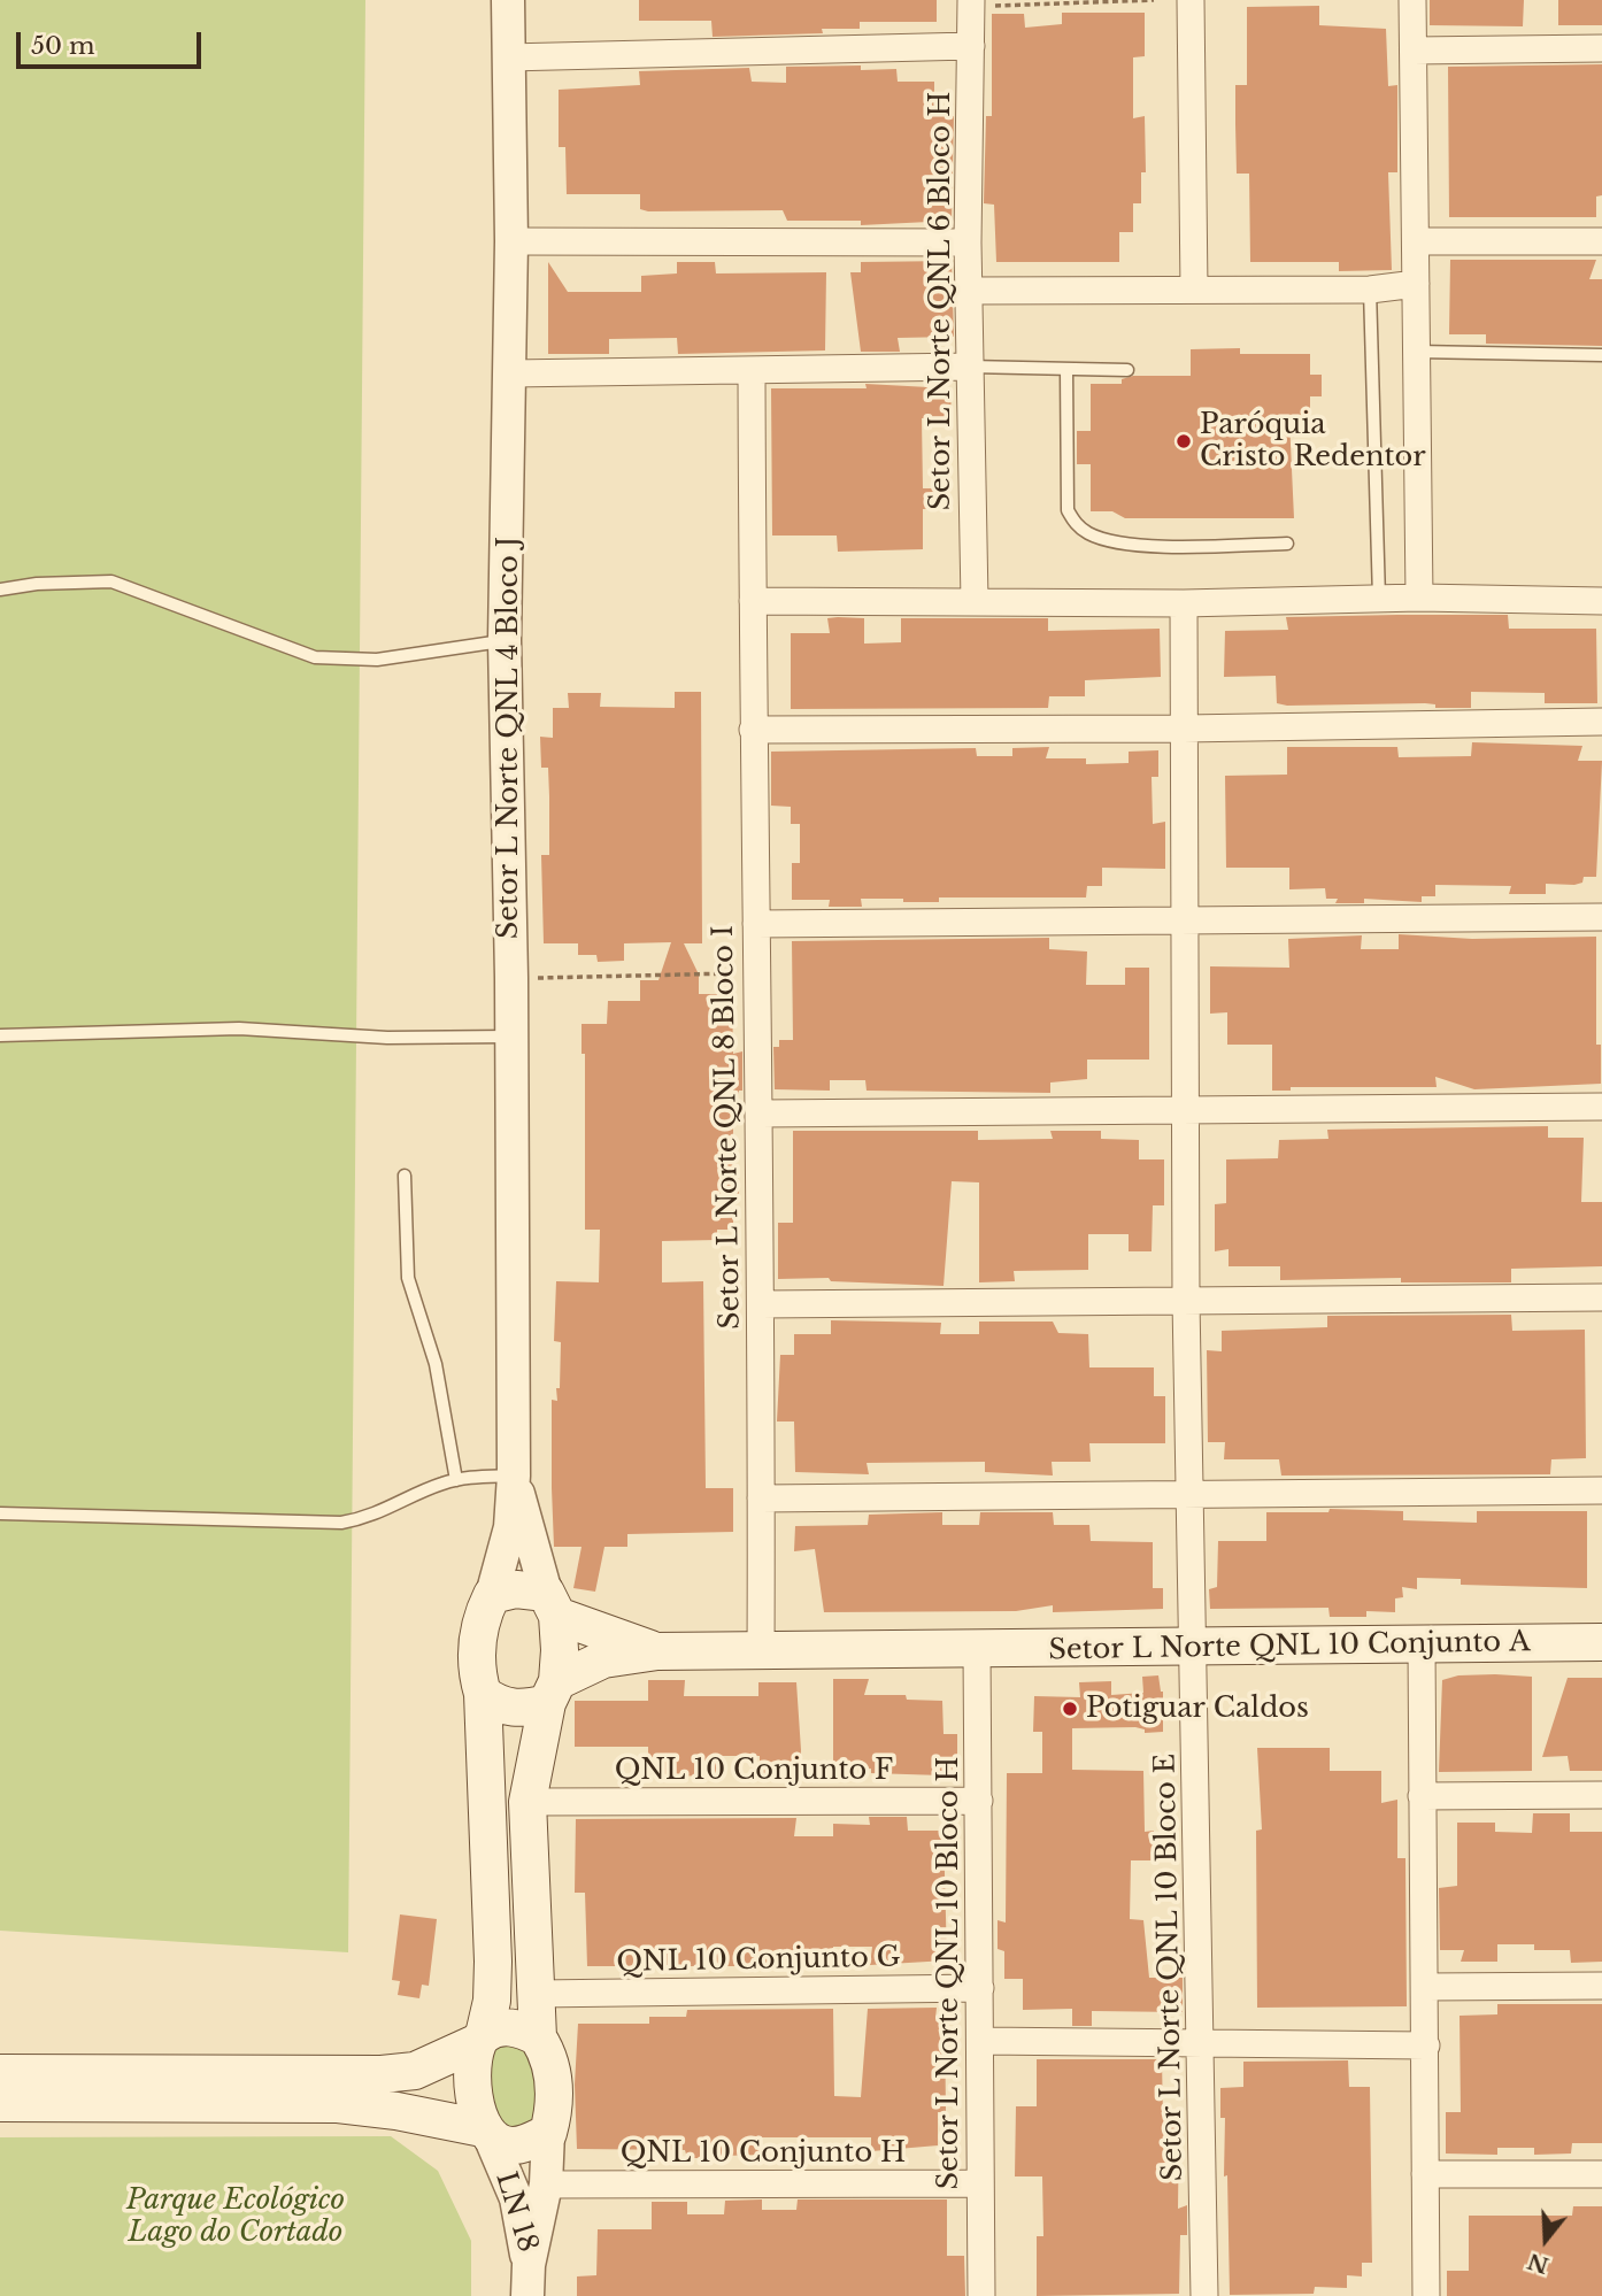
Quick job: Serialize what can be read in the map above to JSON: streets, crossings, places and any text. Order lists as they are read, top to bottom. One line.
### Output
{"streets":{"main road":["Setor L Norte QNL 10 Conjunto A"],"street":["Setor L Norte QNL 6 Bloco H","Setor L Norte QNL 4 Bloco J","Setor L Norte QNL 8 Bloco I","QNL 10 Conjunto F","QNL 10 Conjunto G","Setor L Norte QNL 10 Bloco E","Setor L Norte QNL 10 Bloco H","QNL 10 Conjunto H","LN 18"]},"crossings":[["Setor L Norte QNL 8 Bloco I","Setor L Norte QNL 10 Conjunto A"],["Setor L Norte QNL 10 Conjunto A","Setor L Norte QNL 10 Bloco E"],["Setor L Norte QNL 10 Conjunto A","Setor L Norte QNL 10 Bloco H"],["QNL 10 Conjunto F","Setor L Norte QNL 10 Bloco H"],["QNL 10 Conjunto G","Setor L Norte QNL 10 Bloco H"],["Setor L Norte QNL 10 Bloco H","QNL 10 Conjunto H"],["QNL 10 Conjunto H","LN 18"]],"parks":["Parque Ecológico Lago do Cortado"],"places":["Paróquia Cristo Redentor","Potiguar Caldos"],"scale_bar":"50 m","north":"bottom"}
